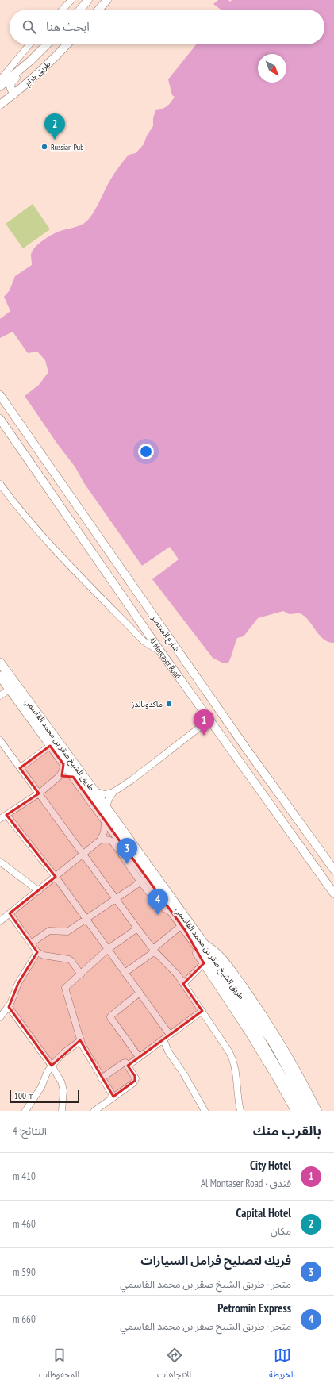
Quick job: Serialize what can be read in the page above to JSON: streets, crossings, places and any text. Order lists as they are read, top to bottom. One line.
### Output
{"streets":{"highway":["طريق الشيخ صقر بن محمد القاسمي"],"main road":["طريق خزام","شارع المنتصر","Al Montaser Road"]},"places":["Russian Pub","ماكدونالدز"],"scale_bar":"100 m","north":"bottom right","page":{"search":"ابحث هنا","pins":["2","1","3","4"],"scale":"100 m","heading":["بالقرب منك","النتائج: 4"],"list":[{"mark":"1","name":"City Hotel","note":"فندق · Al Montaser Road","value":"410 m"},{"mark":"2","name":"Capital Hotel","note":"مكان","value":"460 m"},{"mark":"3","name":"فريك لتصليح فرامل السيارات","note":"متجر · طريق الشيخ صقر بن محمد القاسمي","value":"590 m"},{"mark":"4","name":"Petromin Express","note":"متجر · طريق الشيخ صقر بن محمد القاسمي","value":"660 m"}],"nav":["الخريطة","الاتجاهات","المحفوظات"]}}
